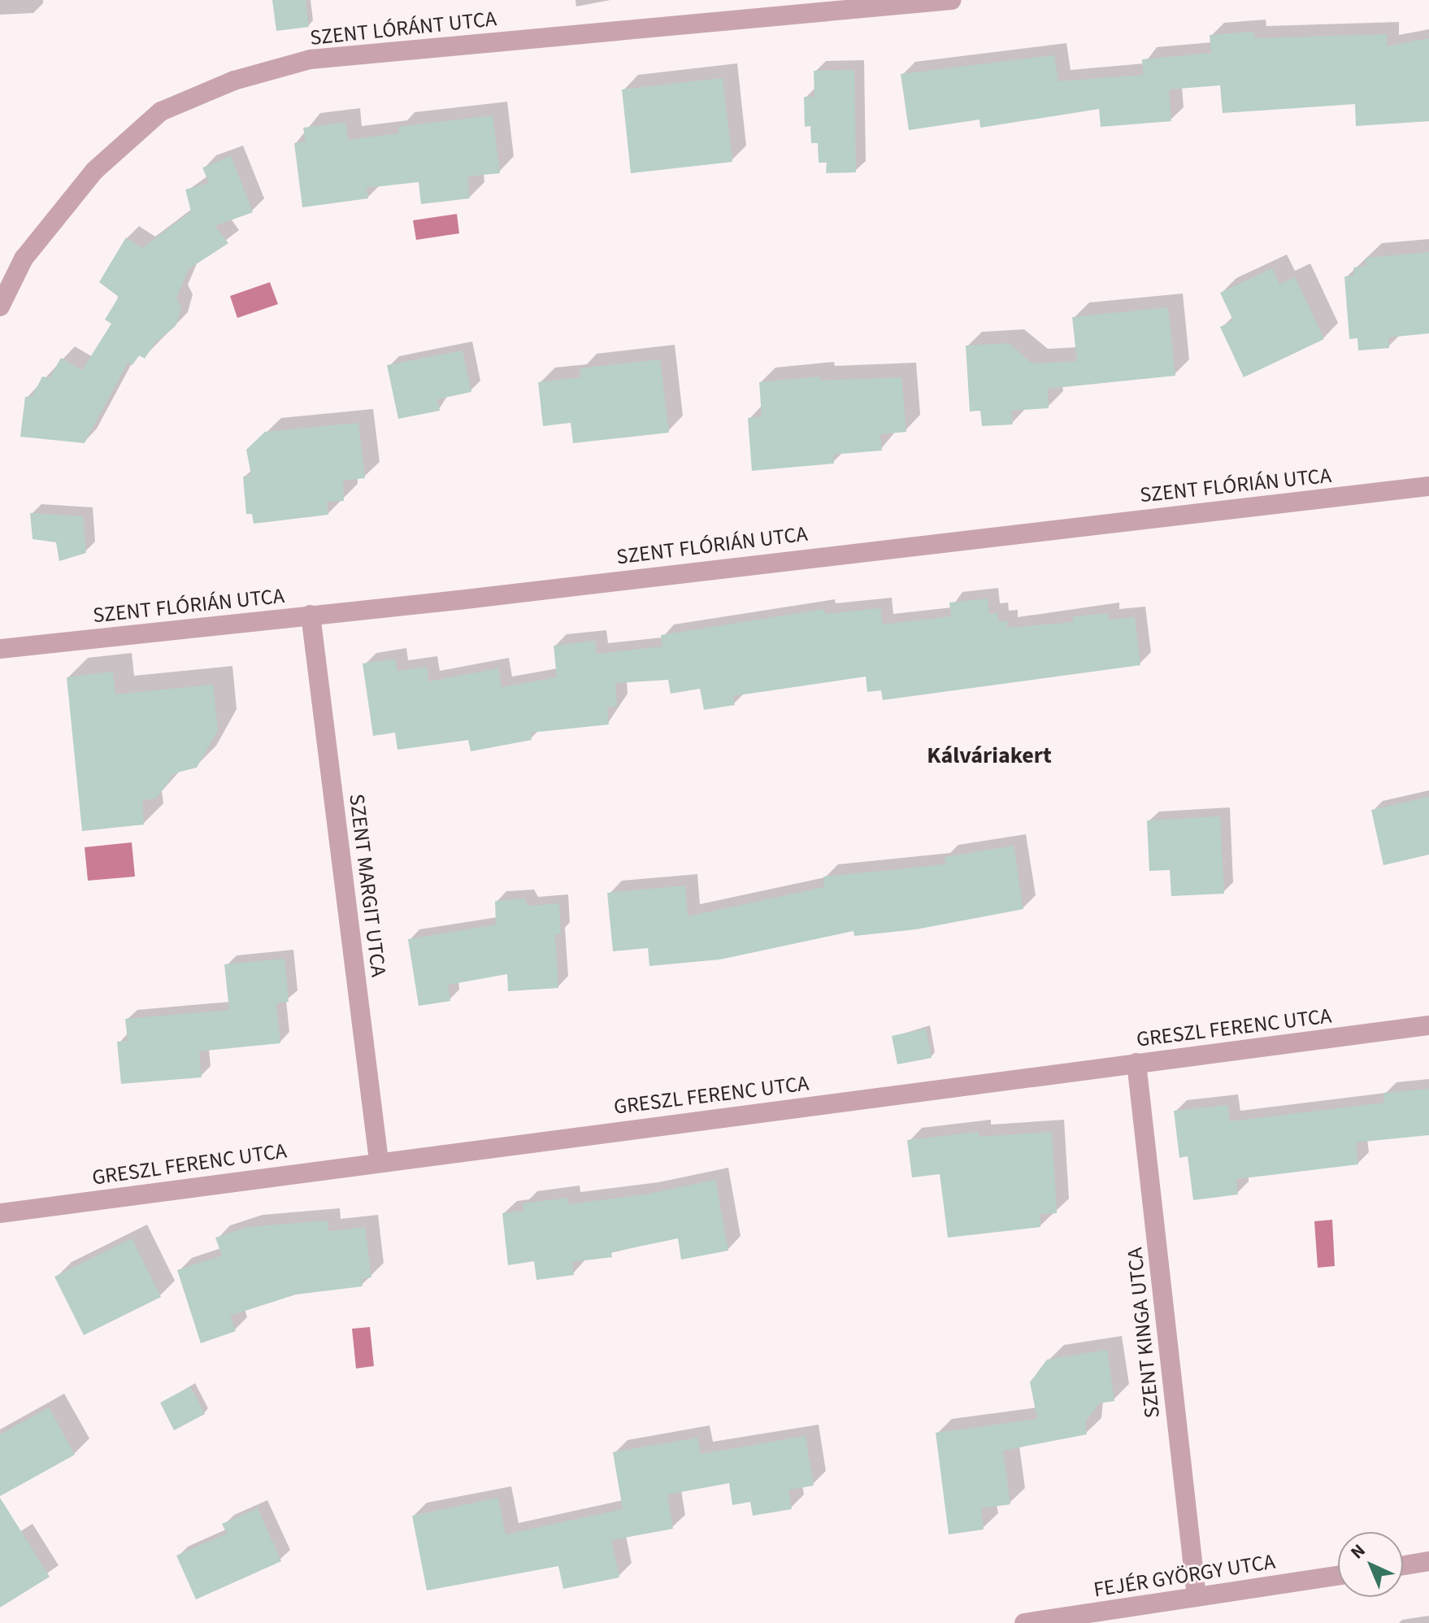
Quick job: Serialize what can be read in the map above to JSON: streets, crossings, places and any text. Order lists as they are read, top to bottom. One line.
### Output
{"streets":{"street":["SZENT LÓRÁNT UTCA","SZENT FLÓRIÁN UTCA","SZENT MARGIT UTCA","GRESZL FERENC UTCA","SZENT KINGA UTCA","FEJÉR GYÖRGY UTCA"]},"crossings":[["SZENT FLÓRIÁN UTCA","SZENT MARGIT UTCA"],["SZENT MARGIT UTCA","GRESZL FERENC UTCA"],["GRESZL FERENC UTCA","SZENT KINGA UTCA"],["SZENT KINGA UTCA","FEJÉR GYÖRGY UTCA"]],"districts":["Kálváriakert"],"north":"top left"}
